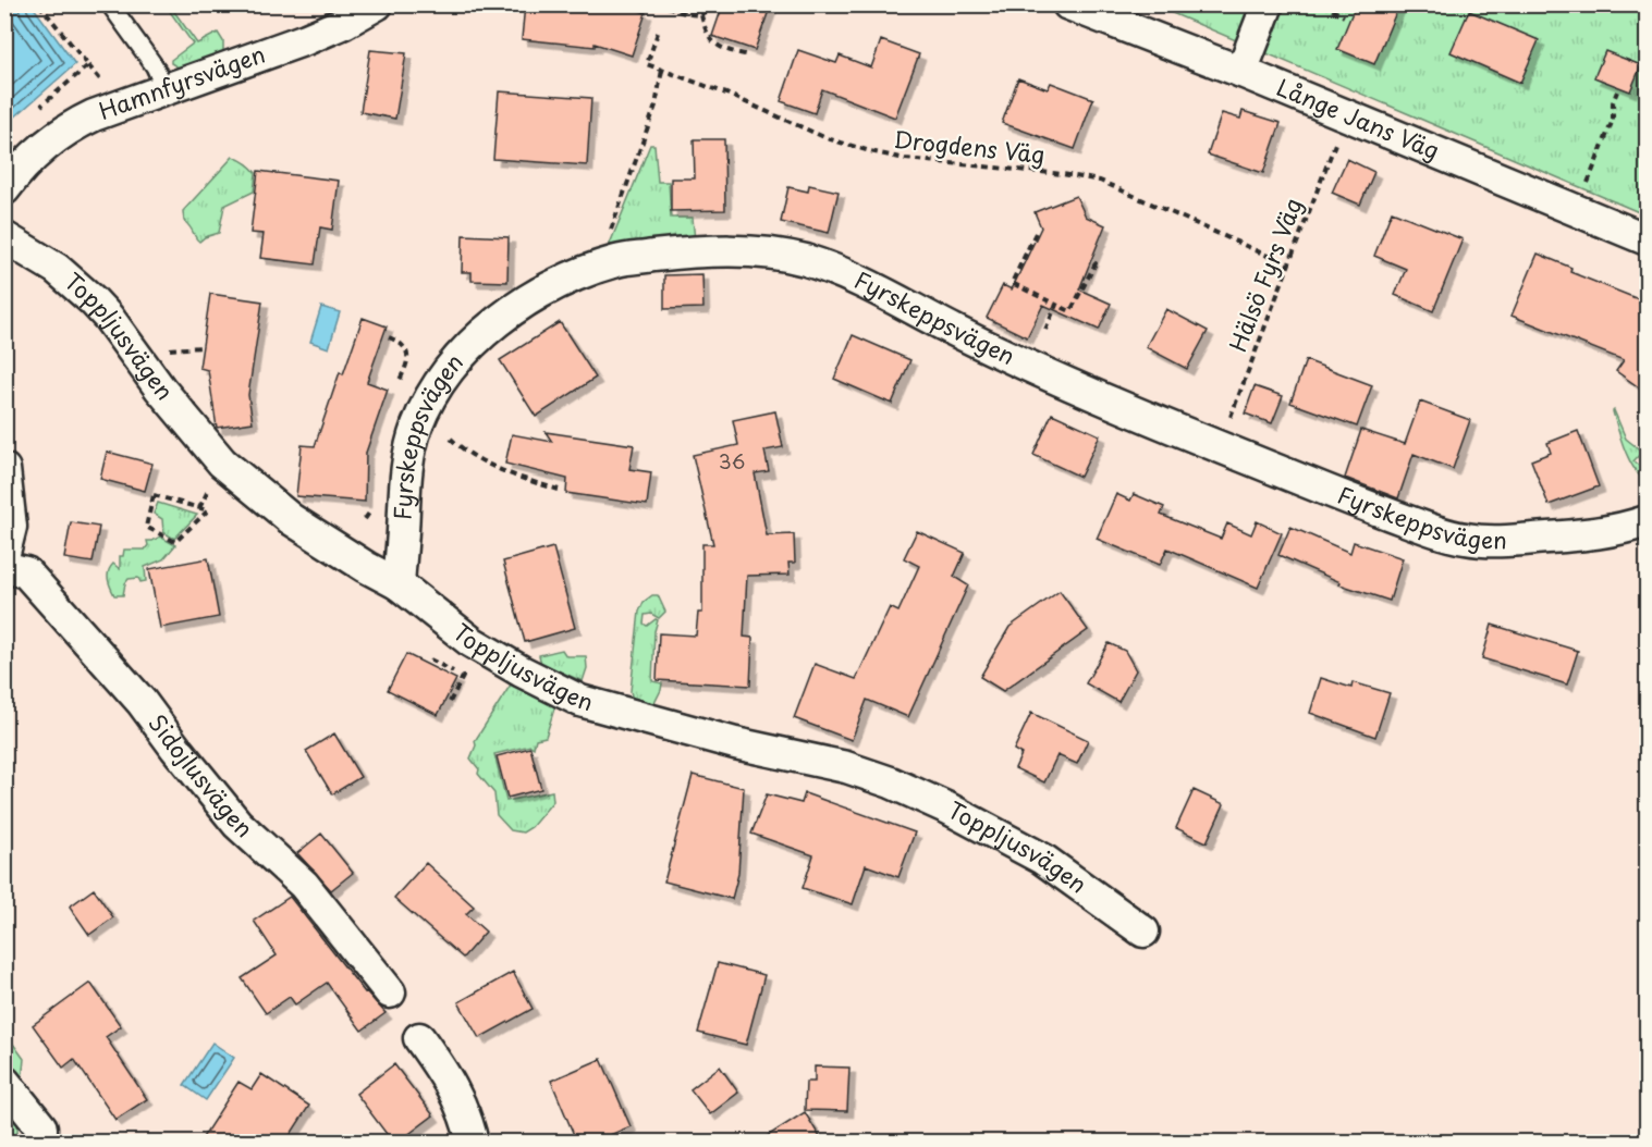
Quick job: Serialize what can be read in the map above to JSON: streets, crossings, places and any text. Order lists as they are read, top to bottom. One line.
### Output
{"streets":{"street":["Hamnfyrsvägen","Långe Jans Väg","Fyrskeppsvägen","Toppljusvägen","Sidojlusvägen"],"path":["Drogdens Väg","Hälsö Fyrs Väg"]},"crossings":[["Långe Jans Väg","Hälsö Fyrs Väg"],["Drogdens Väg","Hälsö Fyrs Väg"],["Hälsö Fyrs Väg","Fyrskeppsvägen"],["Fyrskeppsvägen","Toppljusvägen"]],"house_numbers":["36"]}
